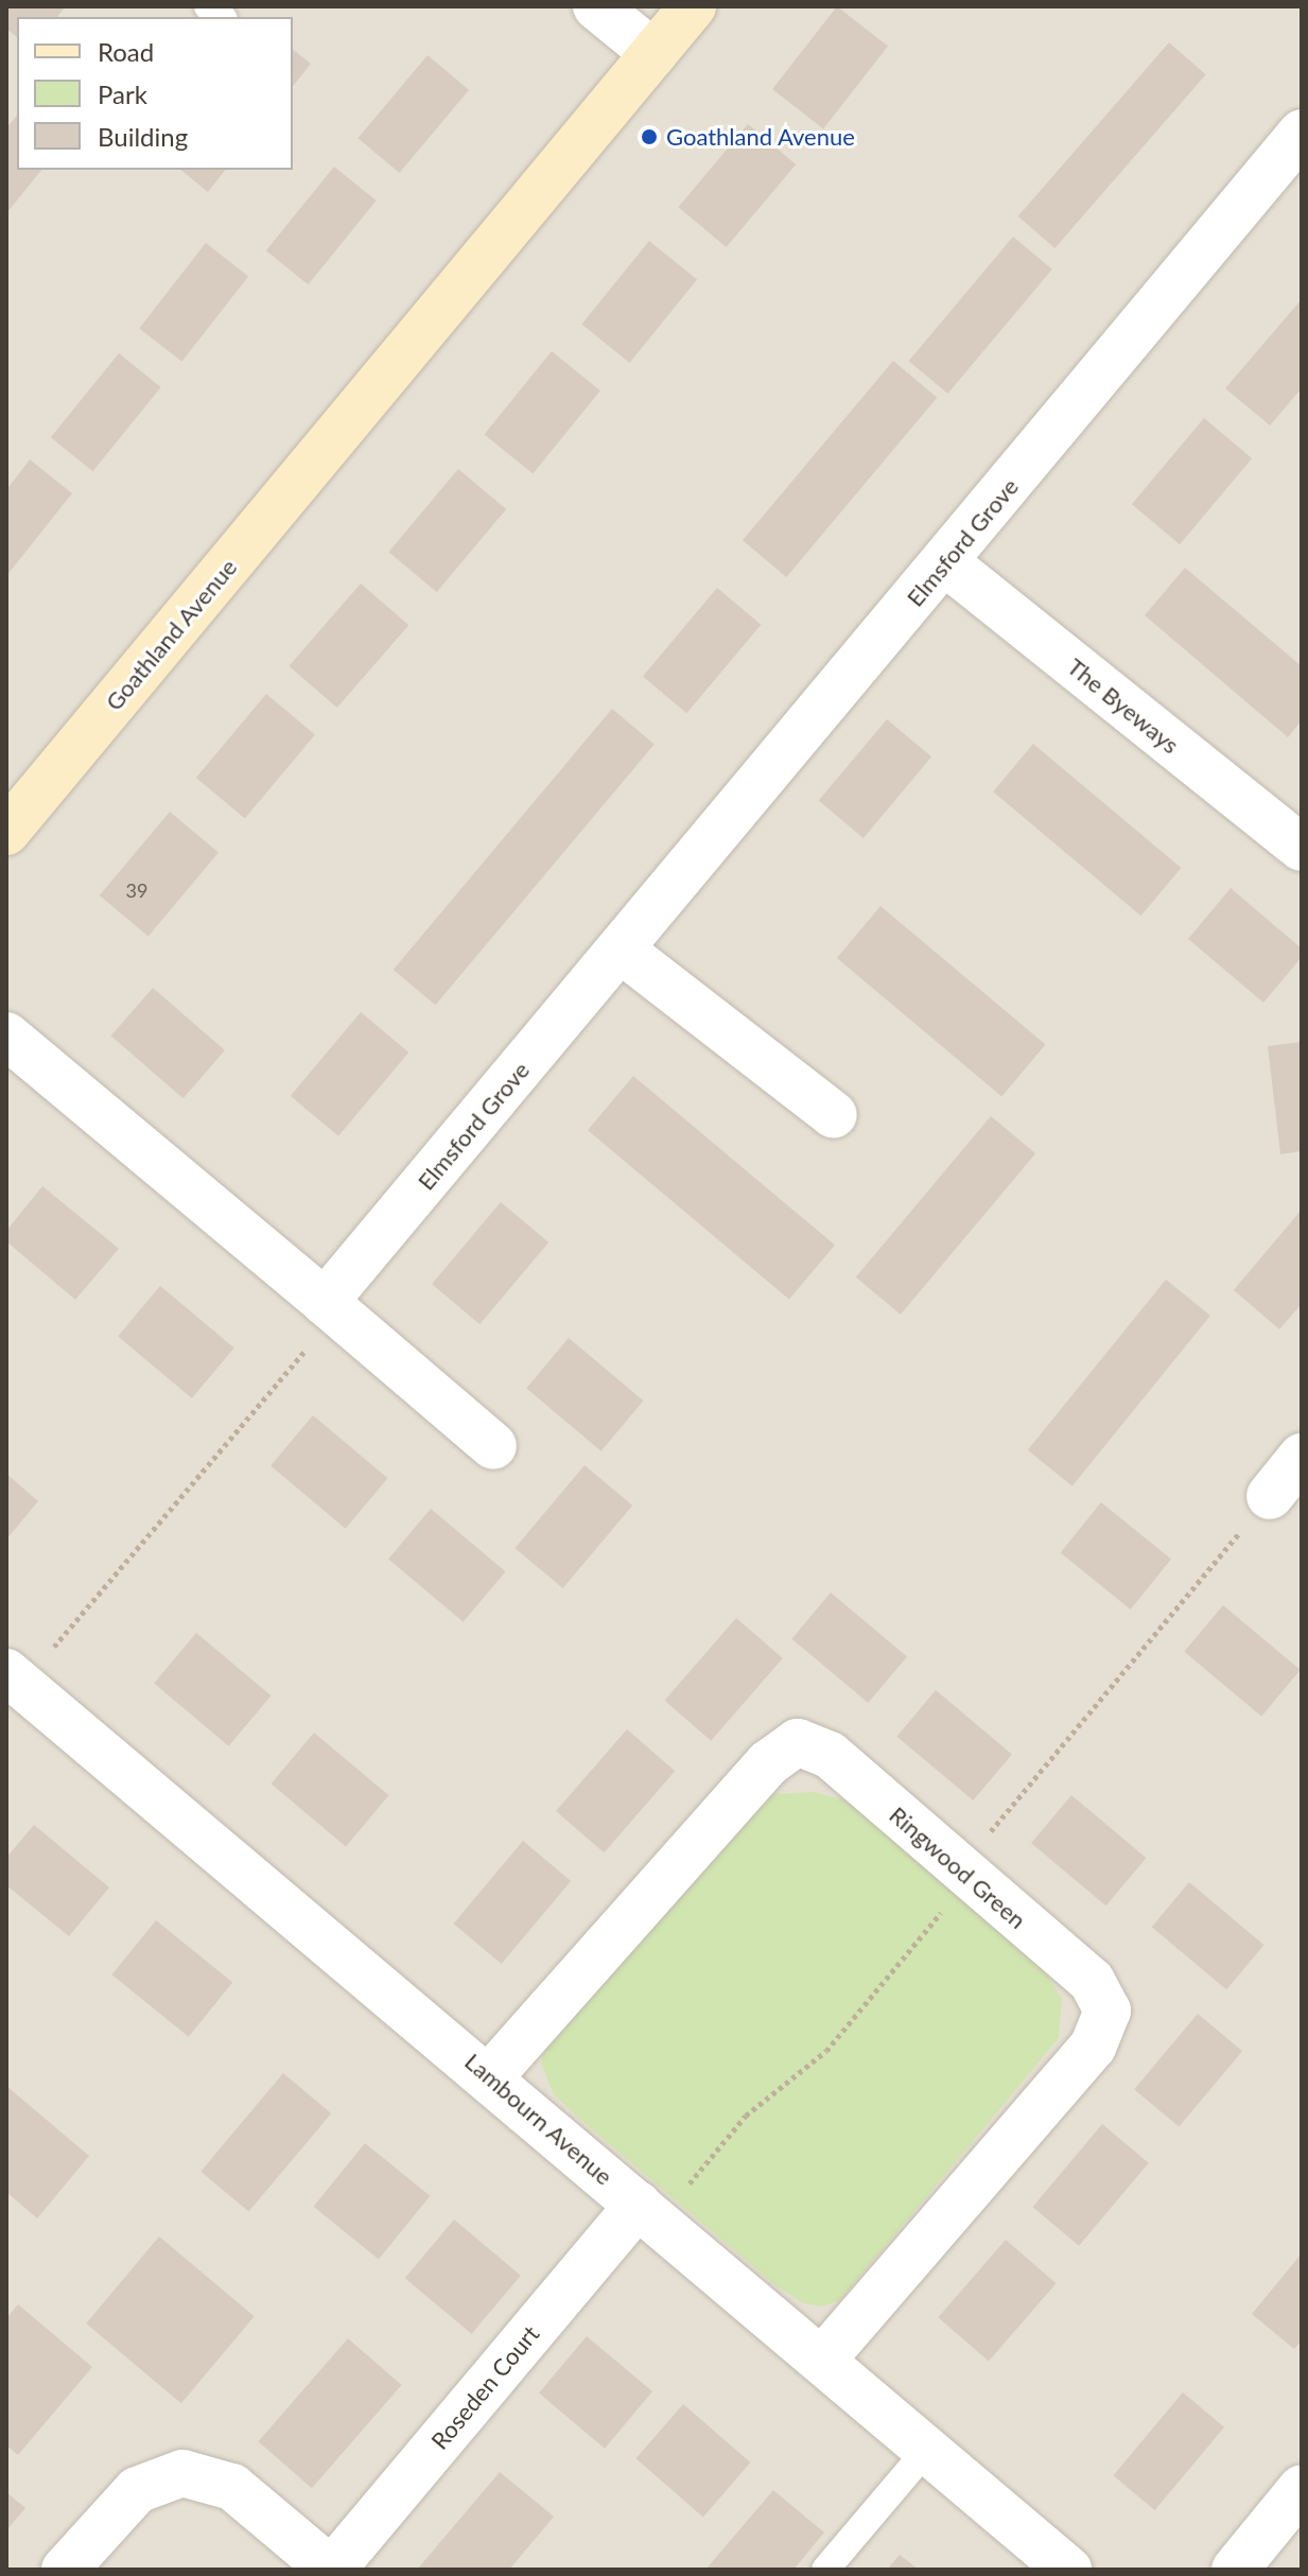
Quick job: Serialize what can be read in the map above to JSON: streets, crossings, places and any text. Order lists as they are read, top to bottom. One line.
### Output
{"streets":{"street":["Elmsford Grove","Goathland Avenue","The Byeways","Ringwood Green","Lambourn Avenue","Roseden Court"]},"crossings":[["Elmsford Grove","The Byeways"],["Ringwood Green","Lambourn Avenue"],["Lambourn Avenue","Roseden Court"]],"places":["Goathland Avenue"],"house_numbers":["39"],"legend":["Road","Park","Building"]}
